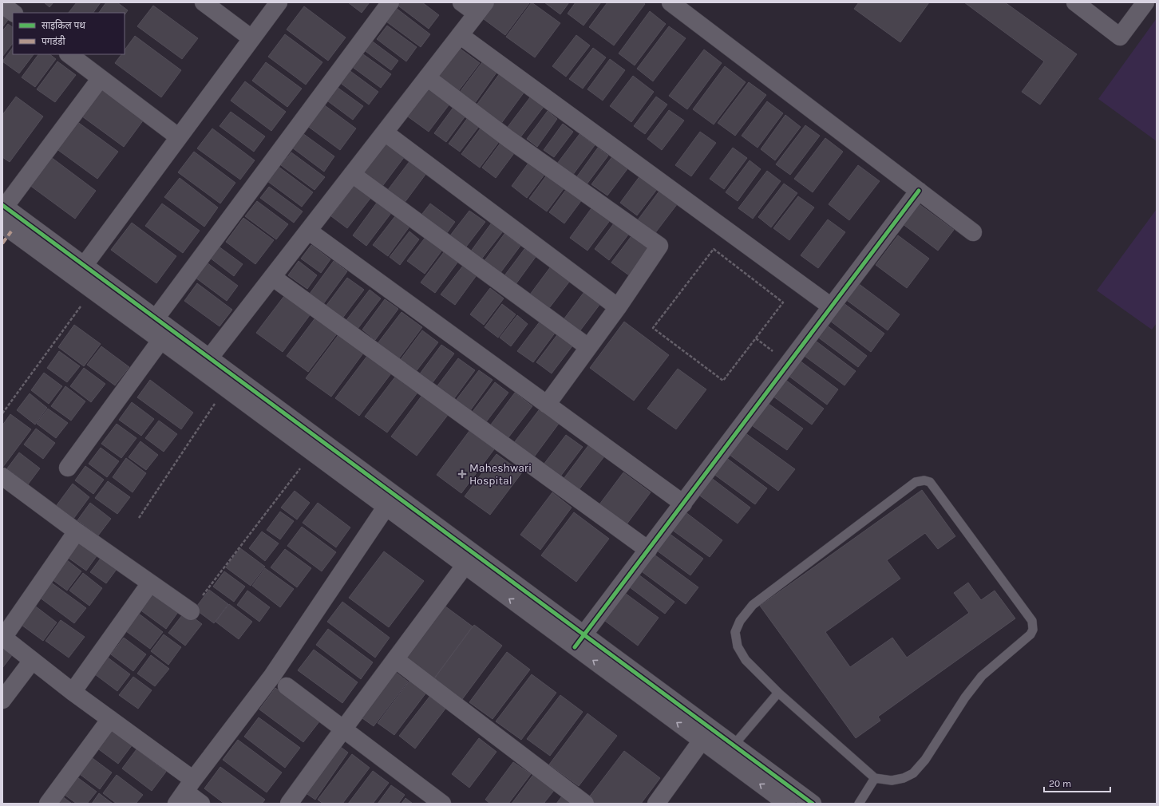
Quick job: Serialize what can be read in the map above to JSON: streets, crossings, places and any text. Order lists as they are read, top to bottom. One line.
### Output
{"places":{"health":["Maheshwari Hospital"]},"legend":["साइकिल पथ","पगडंडी"],"scale_bar":"20 m"}
